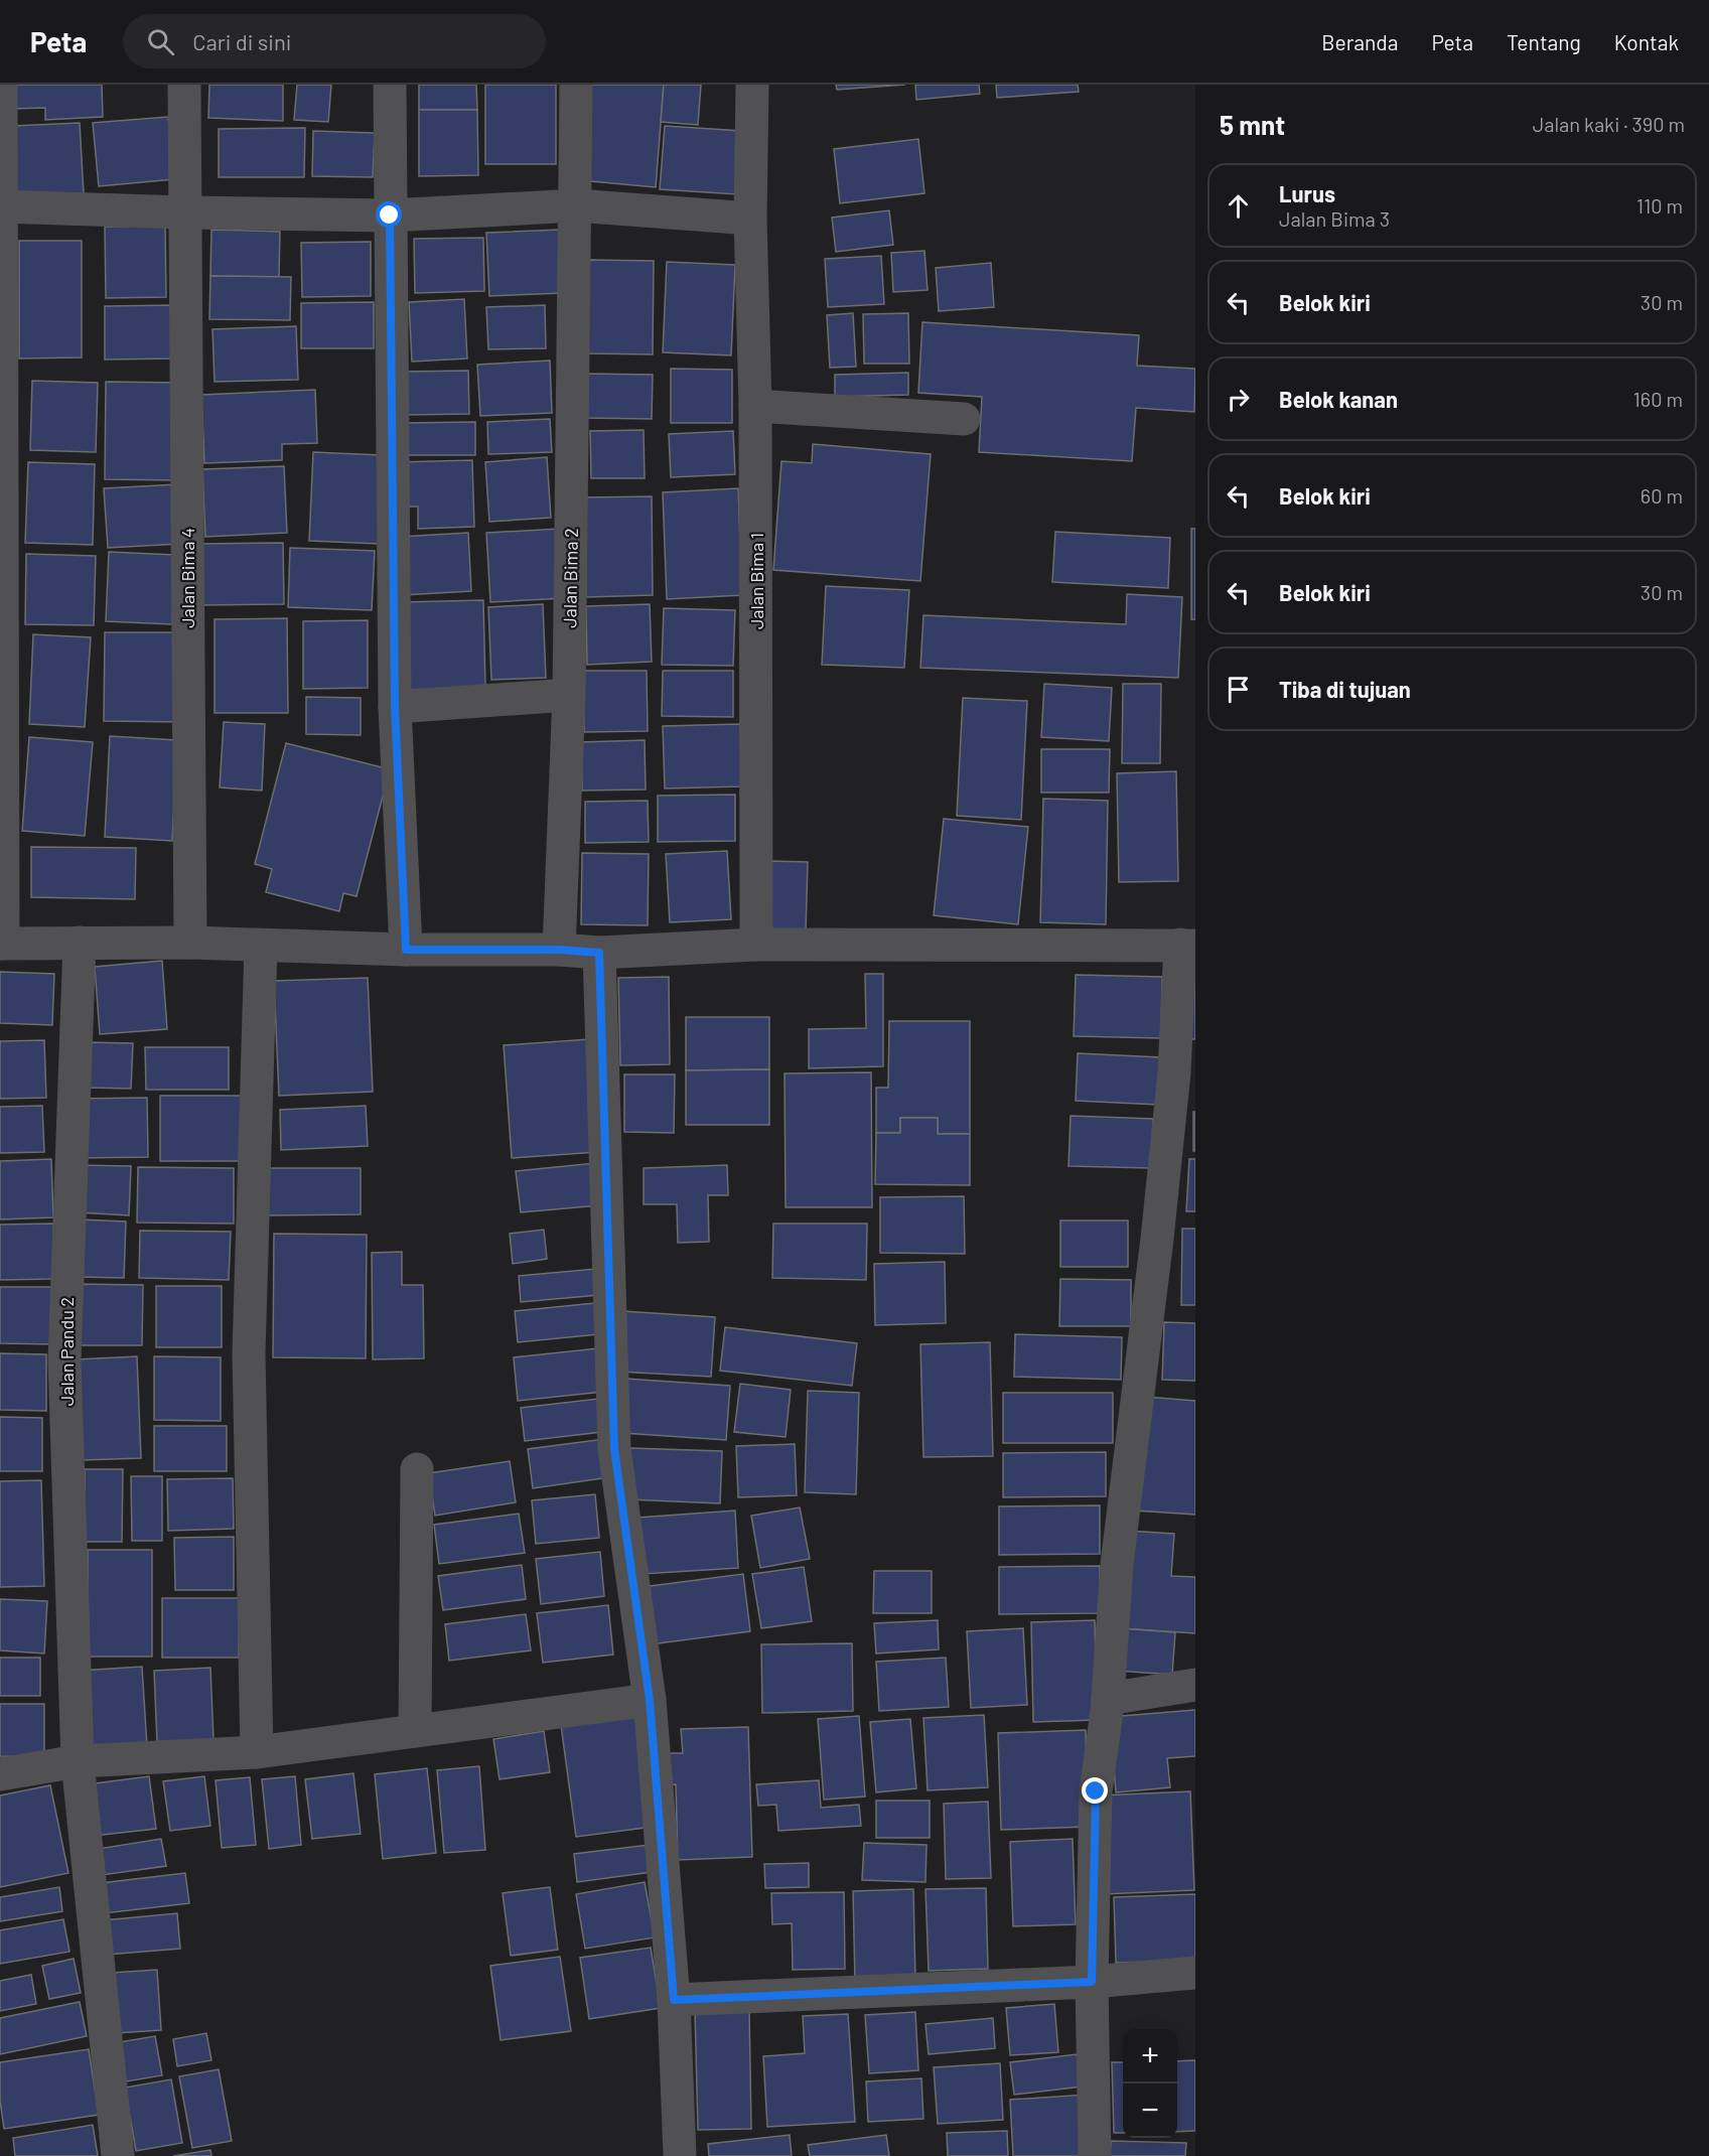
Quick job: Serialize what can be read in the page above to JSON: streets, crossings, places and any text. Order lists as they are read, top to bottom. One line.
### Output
{"streets":{"street":["Jalan Bima 4","Jalan Bima 2","Jalan Bima 1","Jalan Pandu 2"]},"page":{"header":"Peta","search":"Cari di sini","nav":["Beranda","Peta","Tentang","Kontak"],"heading":["5 mnt","Jalan kaki · 390 m"],"list":[["Lurus","Jalan Bima 3","110 m"],["Belok kiri","30 m"],["Belok kanan","160 m"],["Belok kiri","60 m"],["Belok kiri","30 m"],"Tiba di tujuan"],"map_buttons":["+","−"]}}
